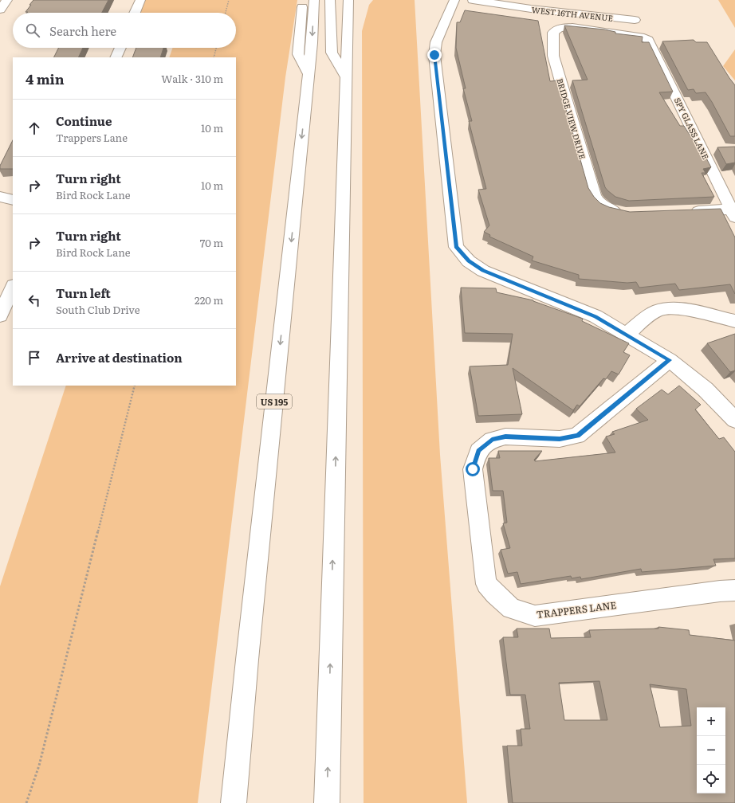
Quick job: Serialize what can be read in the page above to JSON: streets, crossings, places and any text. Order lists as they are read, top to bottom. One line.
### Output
{"streets":{"main road":["WEST 16TH AVENUE","BRIDGE VIEW DRIVE","SPY GLASS LANE","US 195","TRAPPERS LANE"]},"crossings":[["BRIDGE VIEW DRIVE","SPY GLASS LANE"]],"page":{"search":"Search here","heading":["4 min","Walk · 310 m"],"list":[["Continue","Trappers Lane","10 m"],["Turn right","Bird Rock Lane","10 m"],["Turn right","Bird Rock Lane","70 m"],["Turn left","South Club Drive","220 m"],"Arrive at destination"],"map_buttons":["+","−"]}}
